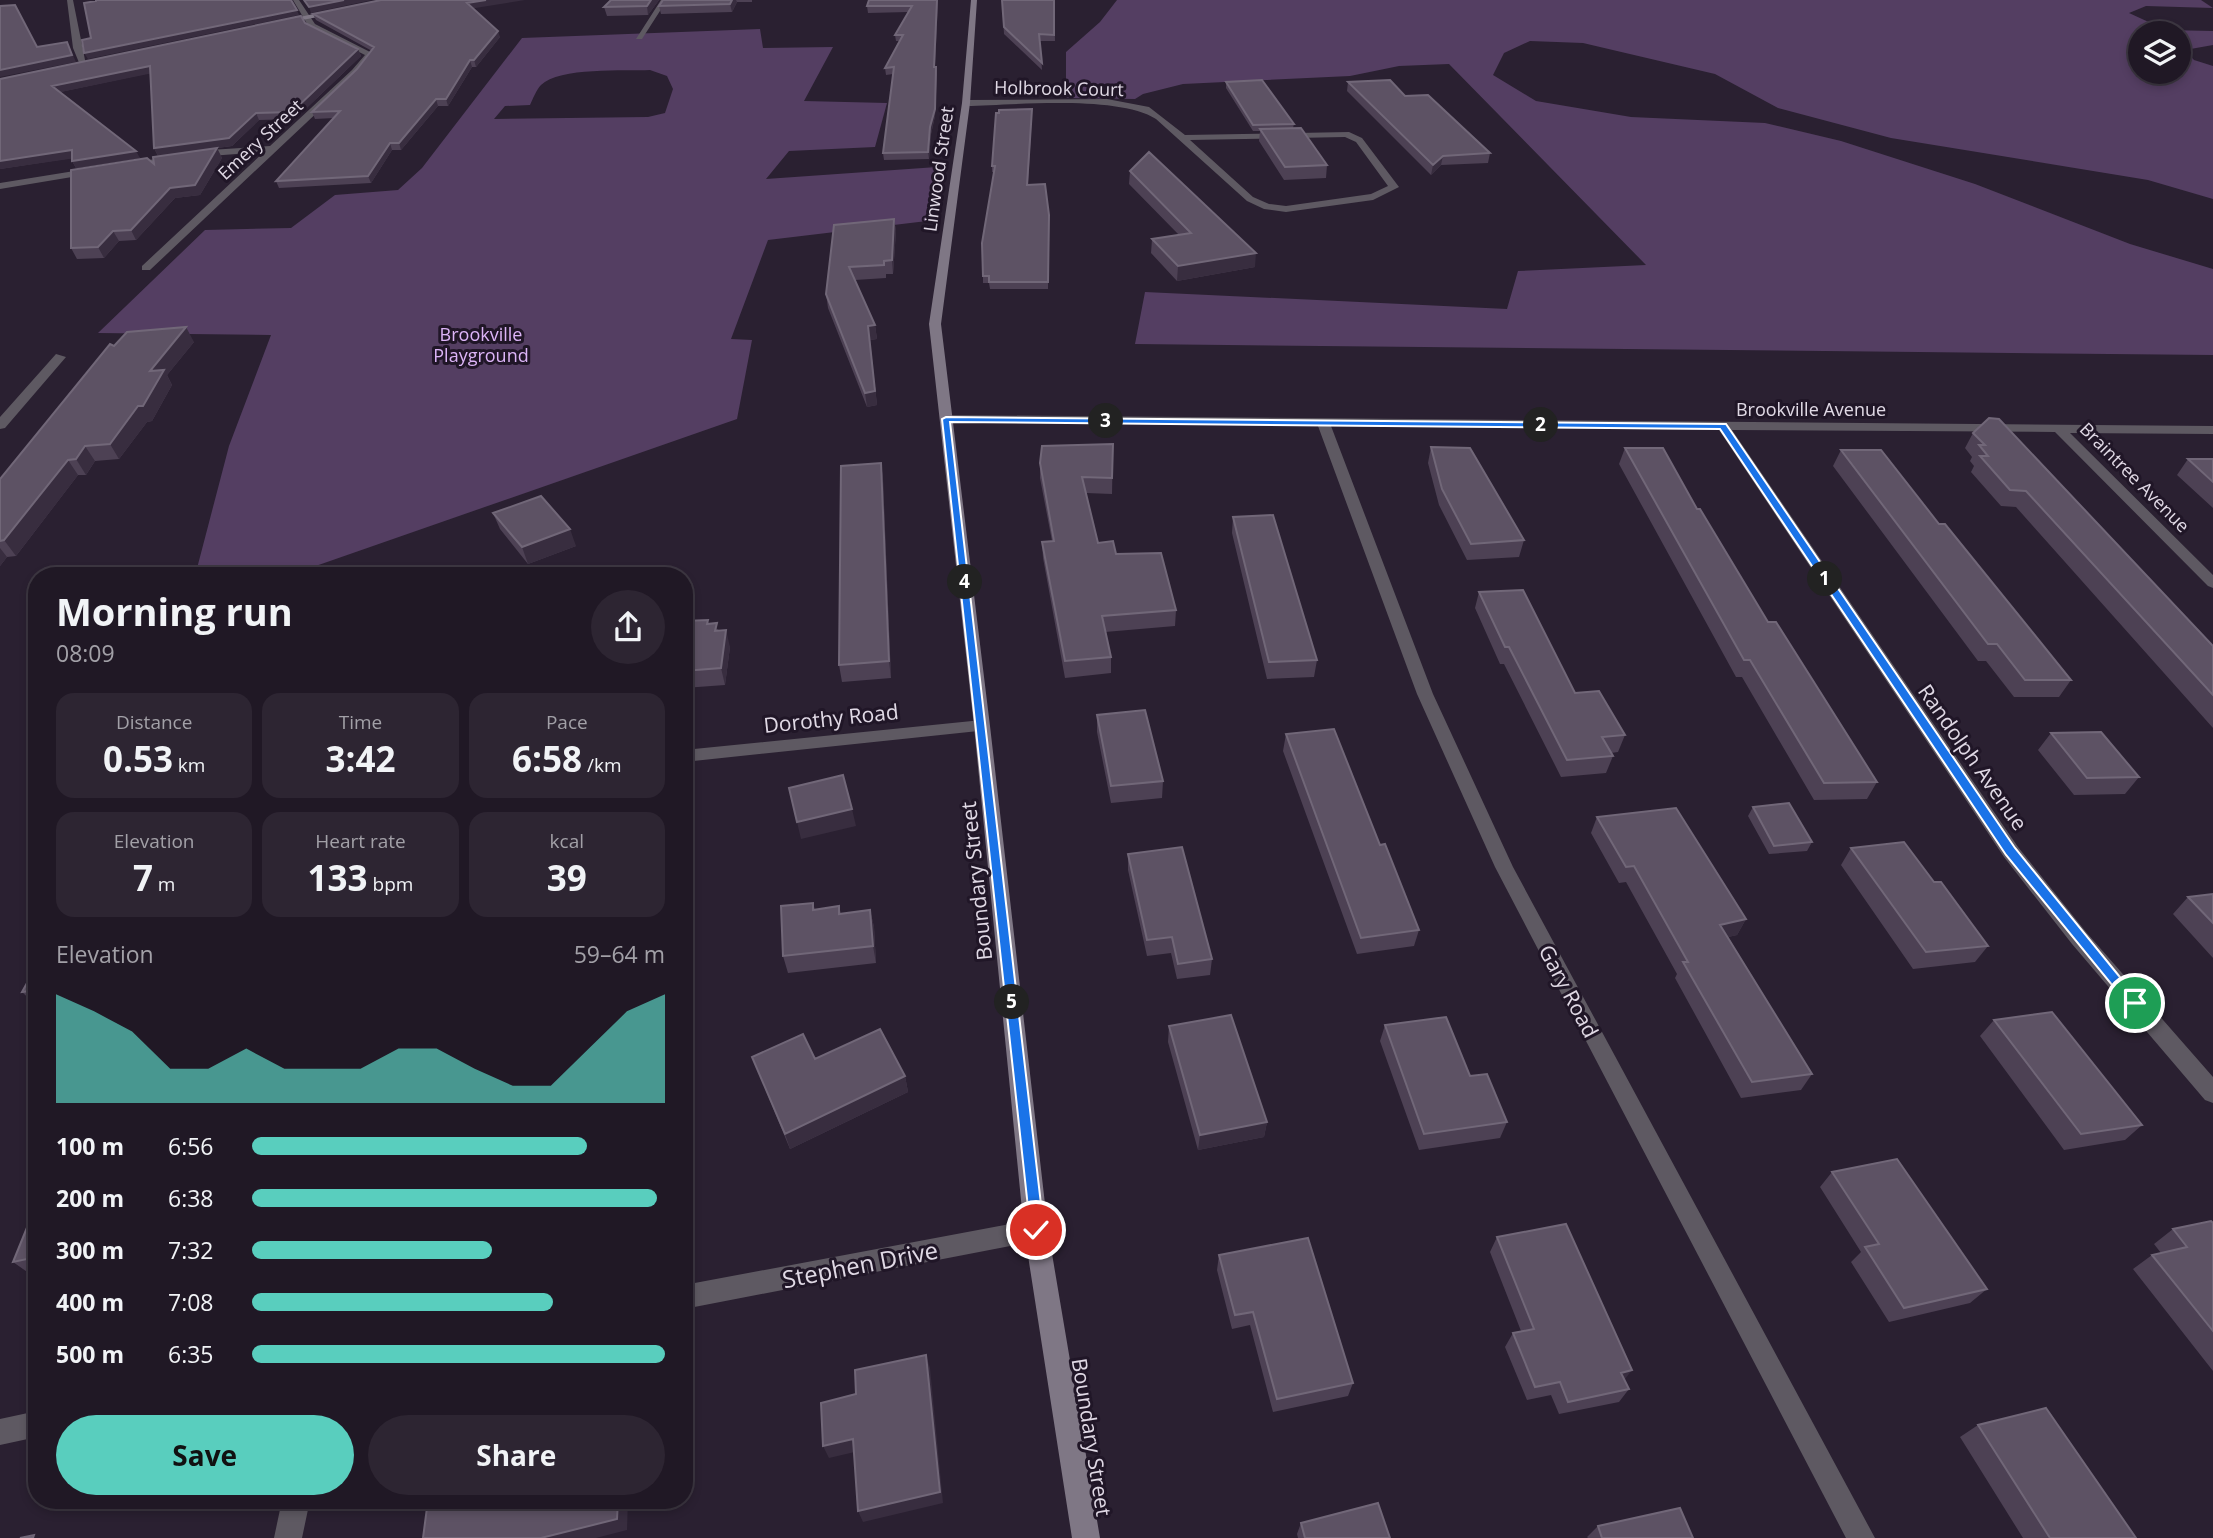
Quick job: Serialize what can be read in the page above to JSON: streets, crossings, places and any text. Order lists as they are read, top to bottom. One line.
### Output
{"streets":{"main road":["Linwood Street","Boundary Street"],"street":["Holbrook Court","Emery Street","Brookville Avenue","Braintree Avenue","Dorothy Road","Randolph Avenue","Gary Road","Stephen Drive"]},"crossings":[["Holbrook Court","Linwood Street"],["Linwood Street","Boundary Street"],["Brookville Avenue","Braintree Avenue"],["Brookville Avenue","Randolph Avenue"],["Brookville Avenue","Boundary Street"],["Brookville Avenue","Gary Road"],["Dorothy Road","Boundary Street"],["Boundary Street","Stephen Drive"]],"parks":["Brookville Playground"],"page":{"pins":["3","2","1","4","5"],"heading":["Morning run","08:09"],"stats":[["Distance","0.53 km"],["Time","3:42"],["Pace","6:58 /km"],["Elevation","7 m"],["Heart rate","133 bpm"],["kcal","39"]],"chart":["Elevation","59–64 m"],"list":[{"name":"100 m","note":"6:56"},{"name":"200 m","note":"6:38"},{"name":"300 m","note":"7:32"},{"name":"400 m","note":"7:08"},{"name":"500 m","note":"6:35"}],"buttons":["Save","Share"]}}
